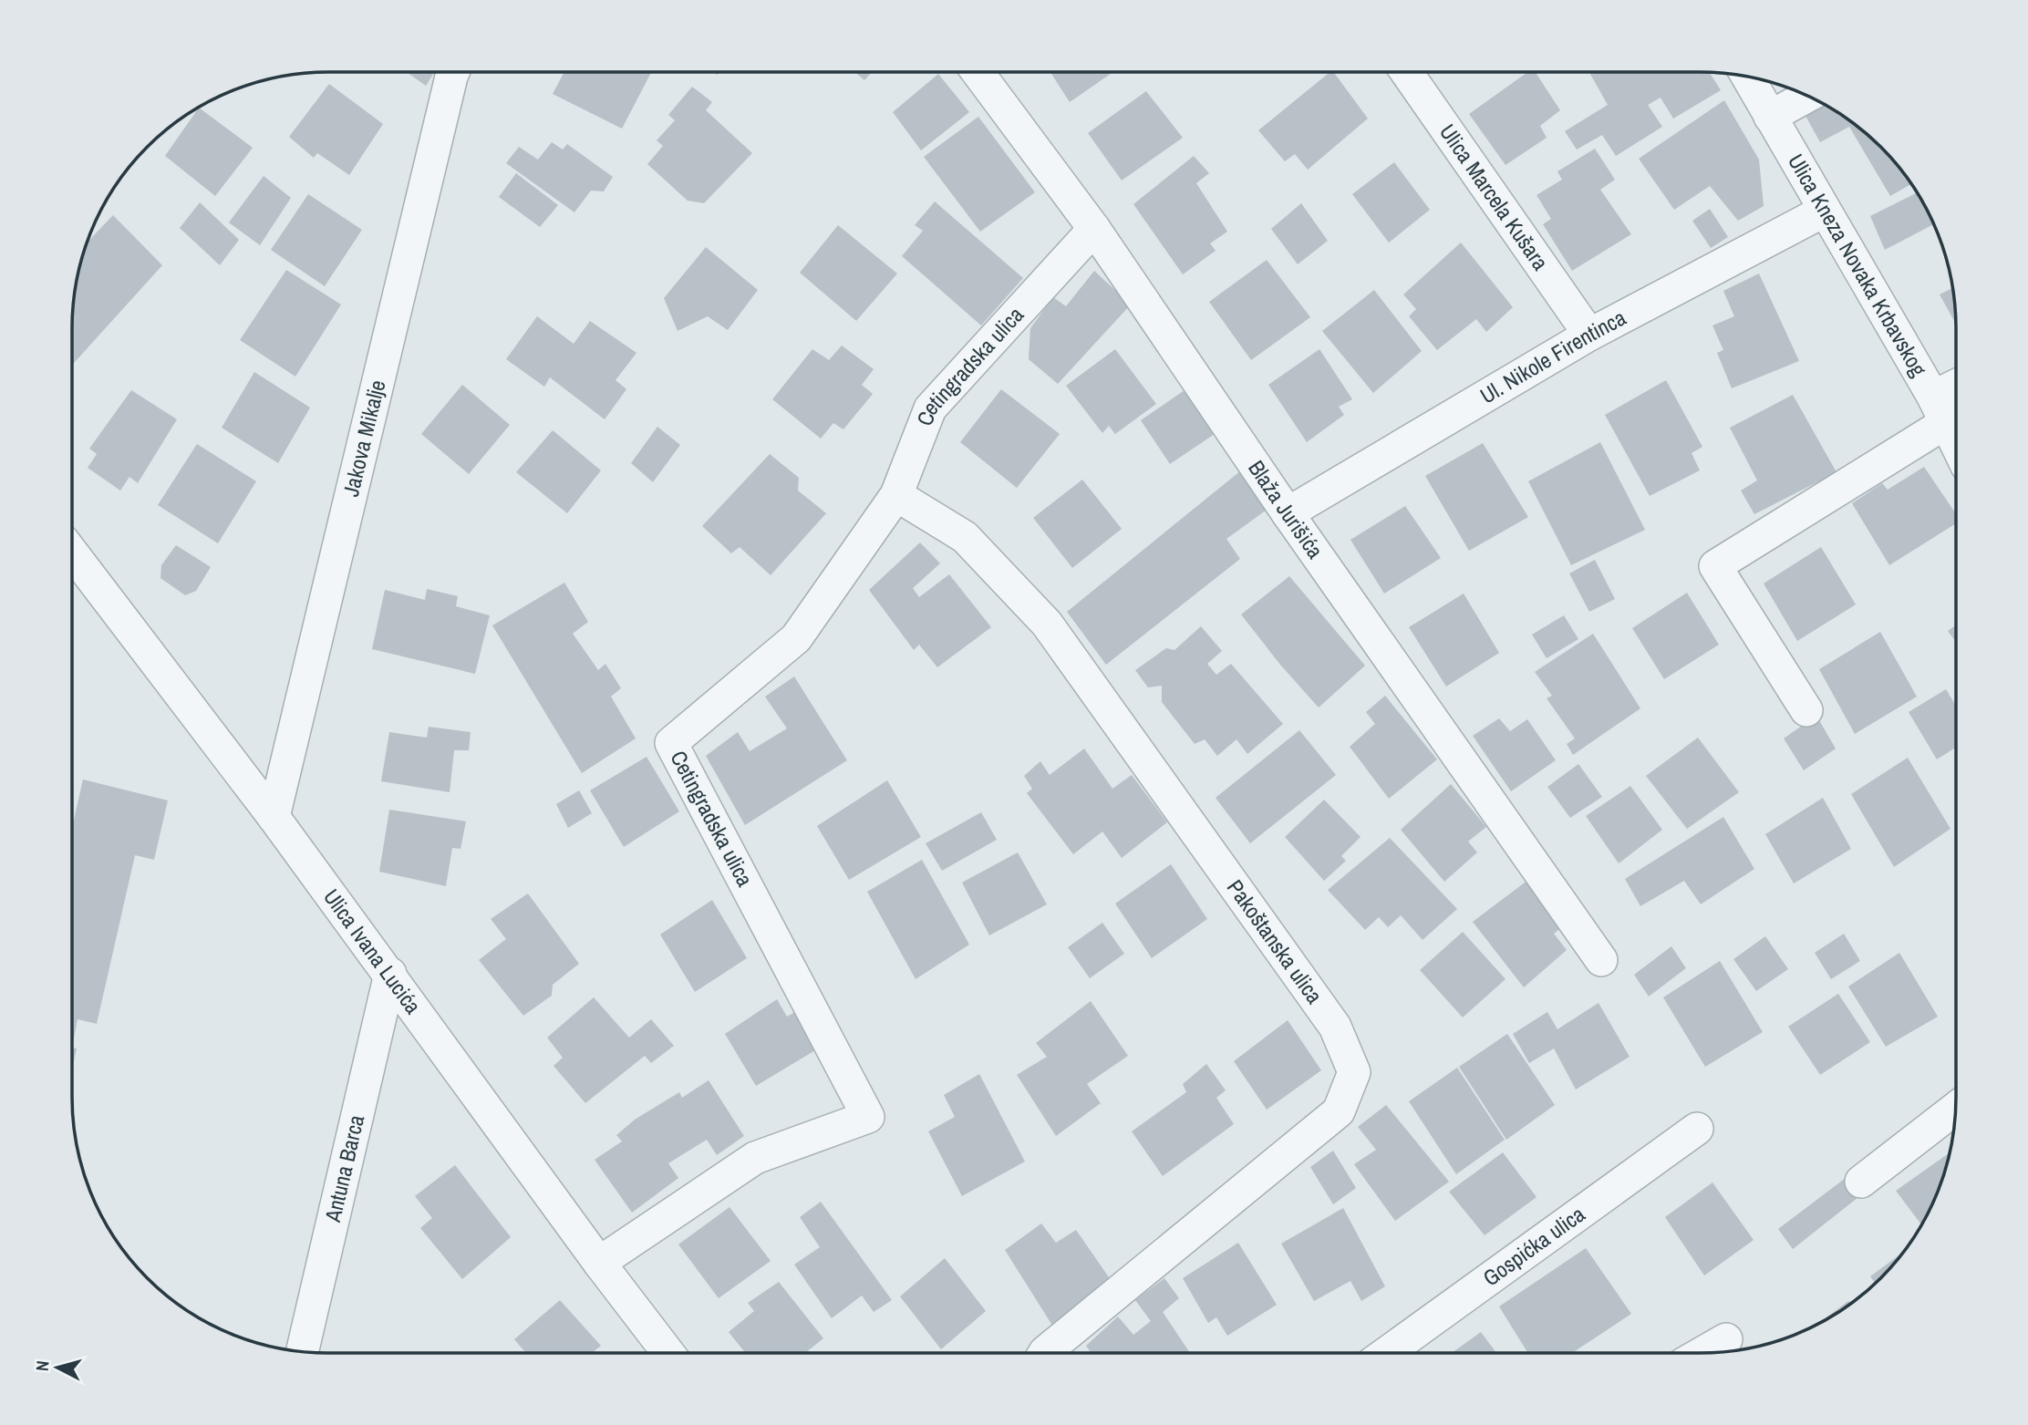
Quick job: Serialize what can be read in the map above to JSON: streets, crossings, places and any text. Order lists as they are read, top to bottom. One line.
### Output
{"streets":{"street":["Ulica Marcela Kušara","Ulica Kneza Novaka Krbavskog","Ul. Nikole Firentinca","Cetingradska ulica","Jakova Mikalje","Blaža Jurišića","Pakoštanska ulica","Ulica Ivana Lucića","Antuna Barca","Gospićka ulica"]},"crossings":[["Ulica Marcela Kušara","Ul. Nikole Firentinca"],["Ulica Kneza Novaka Krbavskog","Ul. Nikole Firentinca"],["Ul. Nikole Firentinca","Blaža Jurišića"],["Cetingradska ulica","Blaža Jurišića"],["Cetingradska ulica","Pakoštanska ulica"],["Cetingradska ulica","Ulica Ivana Lucića"],["Jakova Mikalje","Ulica Ivana Lucića"],["Ulica Ivana Lucića","Antuna Barca"]],"north":"left"}
